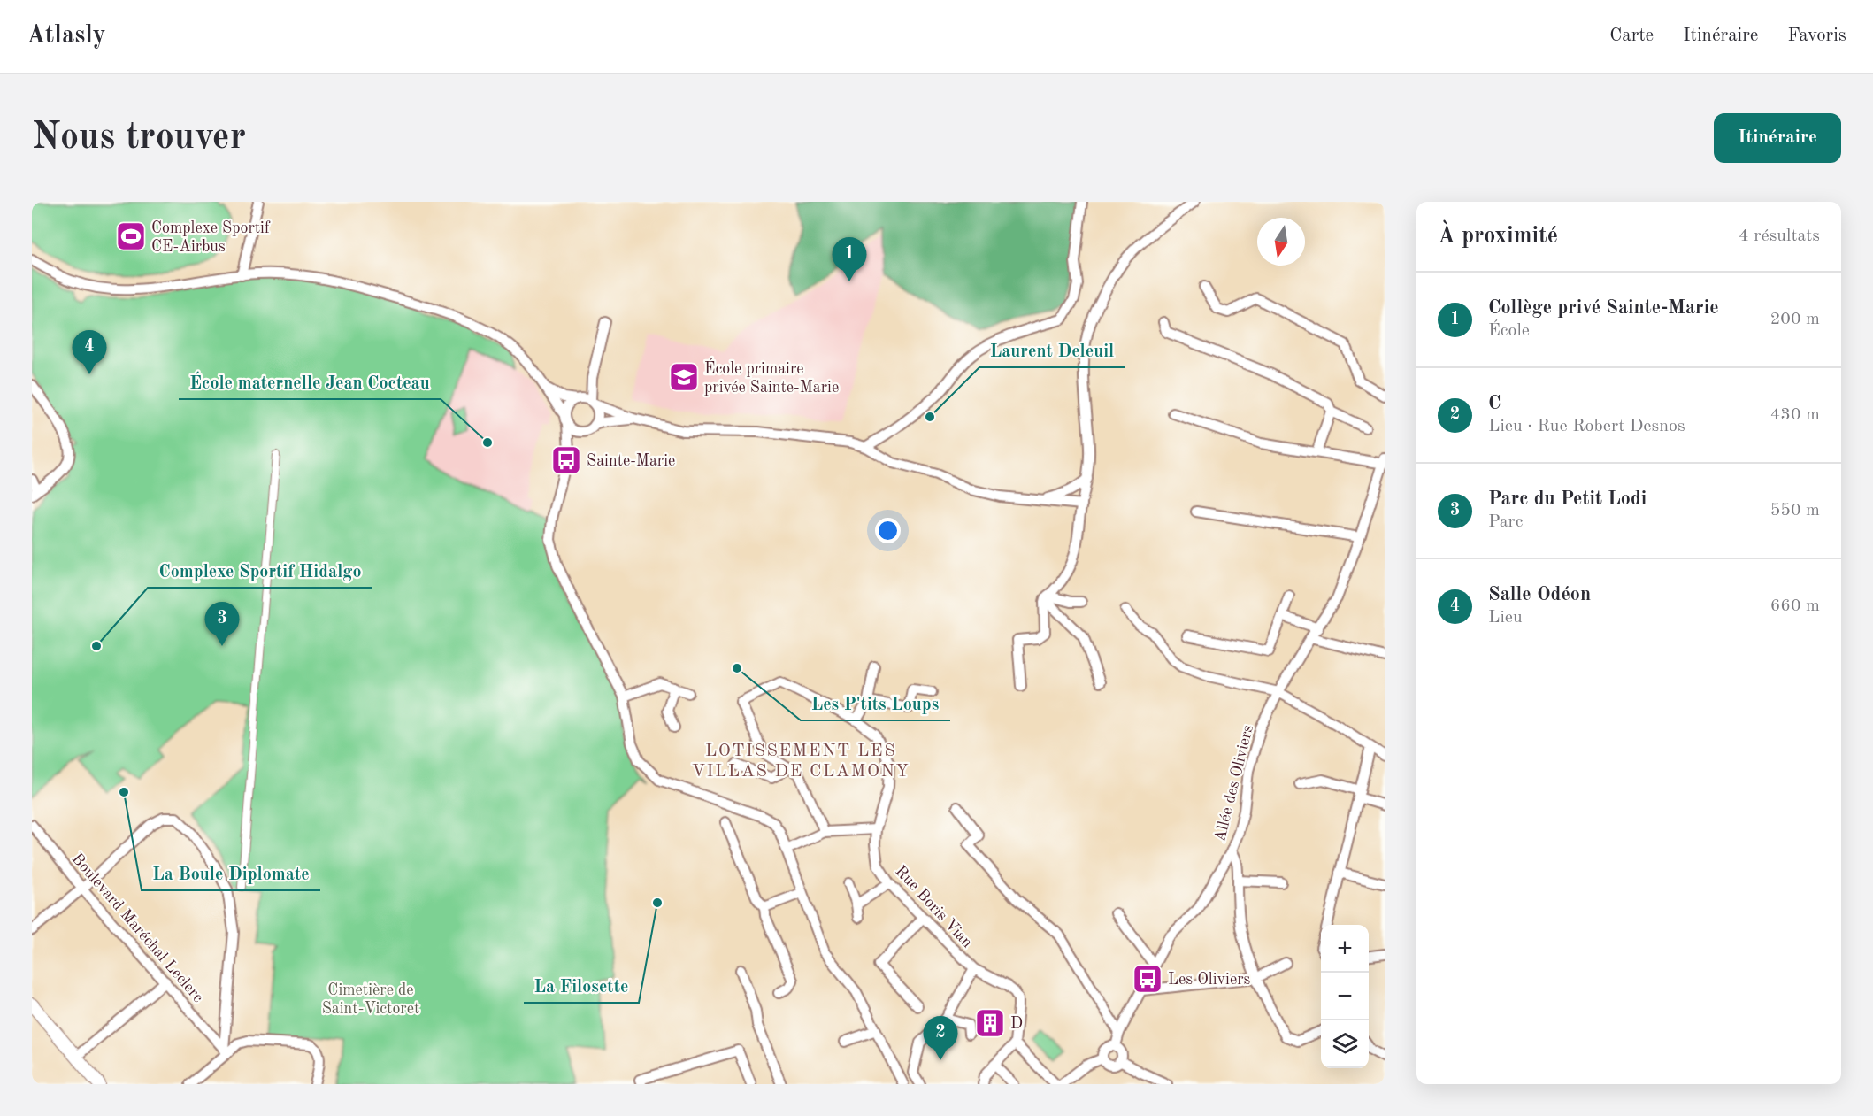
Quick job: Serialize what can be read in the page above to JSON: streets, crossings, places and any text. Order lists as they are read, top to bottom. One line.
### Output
{"streets":{"street":["Allée des Oliviers","Rue Boris Vian","Boulevard Maréchal Leclerc"]},"districts":["LOTISSEMENT LES VILLAS DE CLAMONY"],"parks":["Cimetière de Saint-Victoret"],"places":{"sports":["Complexe Sportif CE-Airbus"],"school or university":["École primaire privée Sainte-Marie"],"other":["Laurent Deleuil","École maternelle Jean Cocteau","Complexe Sportif Hidalgo","Les P'tits Loups","La Boule Diplomate","La Filosette"],"bus stop":["Sainte-Marie","Les Oliviers"],"building":["D"]},"north":"bottom","page":{"header":"Atlasly","nav":["Carte","Itinéraire","Favoris"],"buttons":"Itinéraire","title":"Nous trouver","heading":["À proximité","4 résultats"],"pins":["1","4","3","2"],"list":[{"mark":"1","name":"Collège privé Sainte-Marie","note":"École","value":"200 m"},{"mark":"2","name":"C","note":"Lieu · Rue Robert Desnos","value":"430 m"},{"mark":"3","name":"Parc du Petit Lodi","note":"Parc","value":"550 m"},{"mark":"4","name":"Salle Odéon","note":"Lieu","value":"660 m"}],"map_buttons":["+","−"]}}
